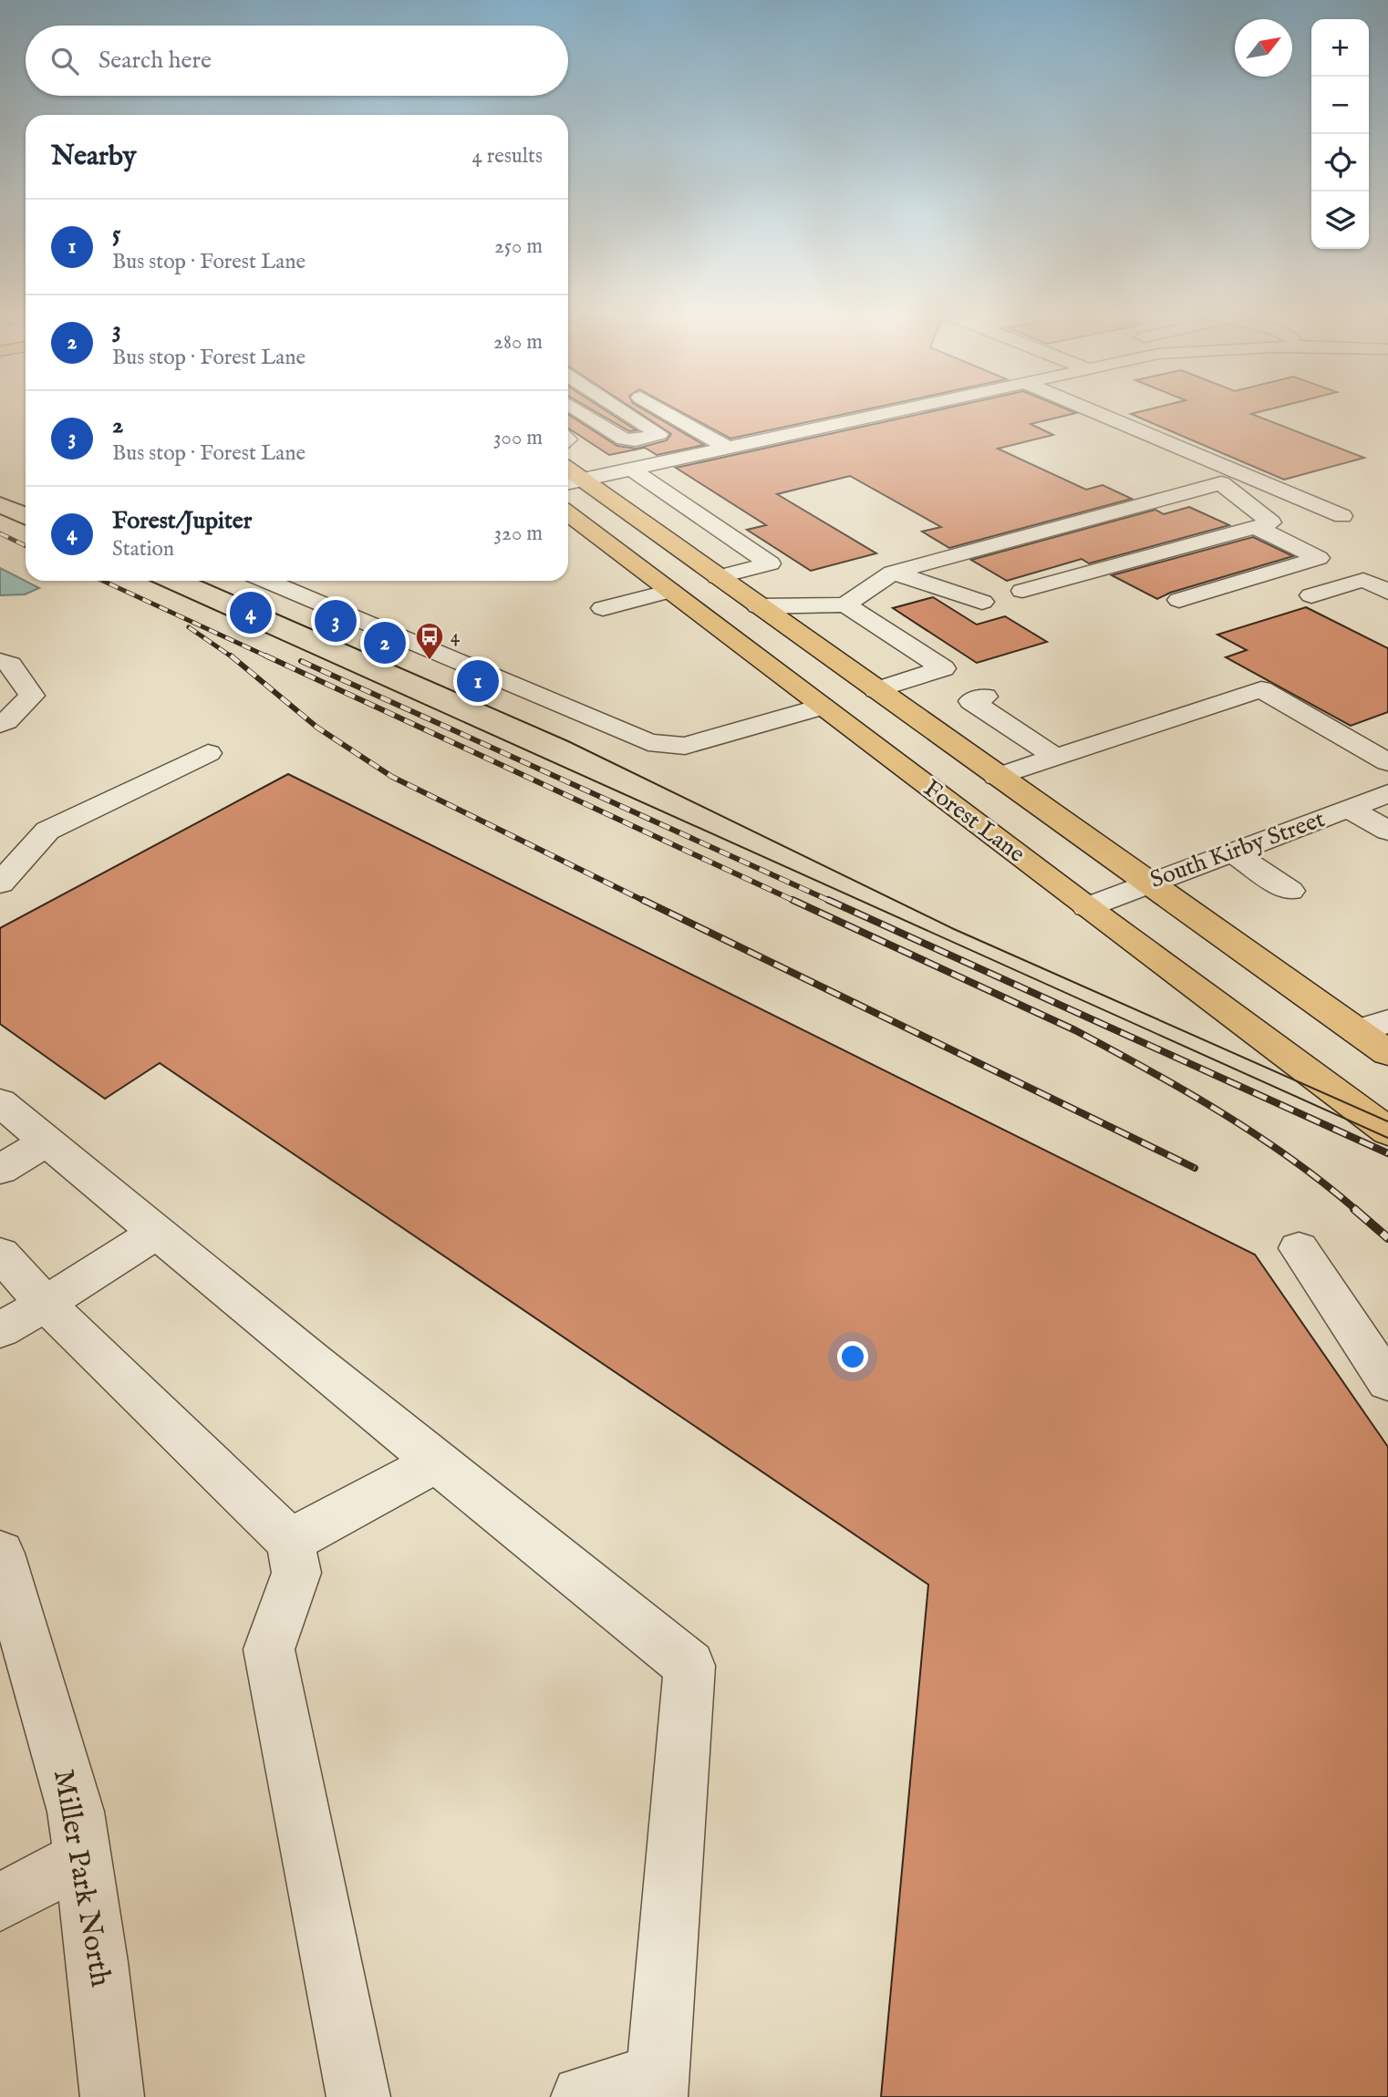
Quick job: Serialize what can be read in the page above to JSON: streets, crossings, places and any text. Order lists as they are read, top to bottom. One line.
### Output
{"streets":{"main road":["Forest Lane"],"street":["South Kirby Street","Miller Park North"]},"crossings":[["Forest Lane","South Kirby Street"]],"places":{"bus stop":["4"]},"north":"top right","page":{"map_buttons":["+","−"],"search":"Search here","heading":["Nearby","4 results"],"list":[{"mark":"1","name":"5","note":"Bus stop · Forest Lane","value":"250 m"},{"mark":"2","name":"3","note":"Bus stop · Forest Lane","value":"280 m"},{"mark":"3","name":"2","note":"Bus stop · Forest Lane","value":"300 m"},{"mark":"4","name":"Forest/Jupiter","note":"Station","value":"320 m"}],"pins":["4","3","2","1"]}}
